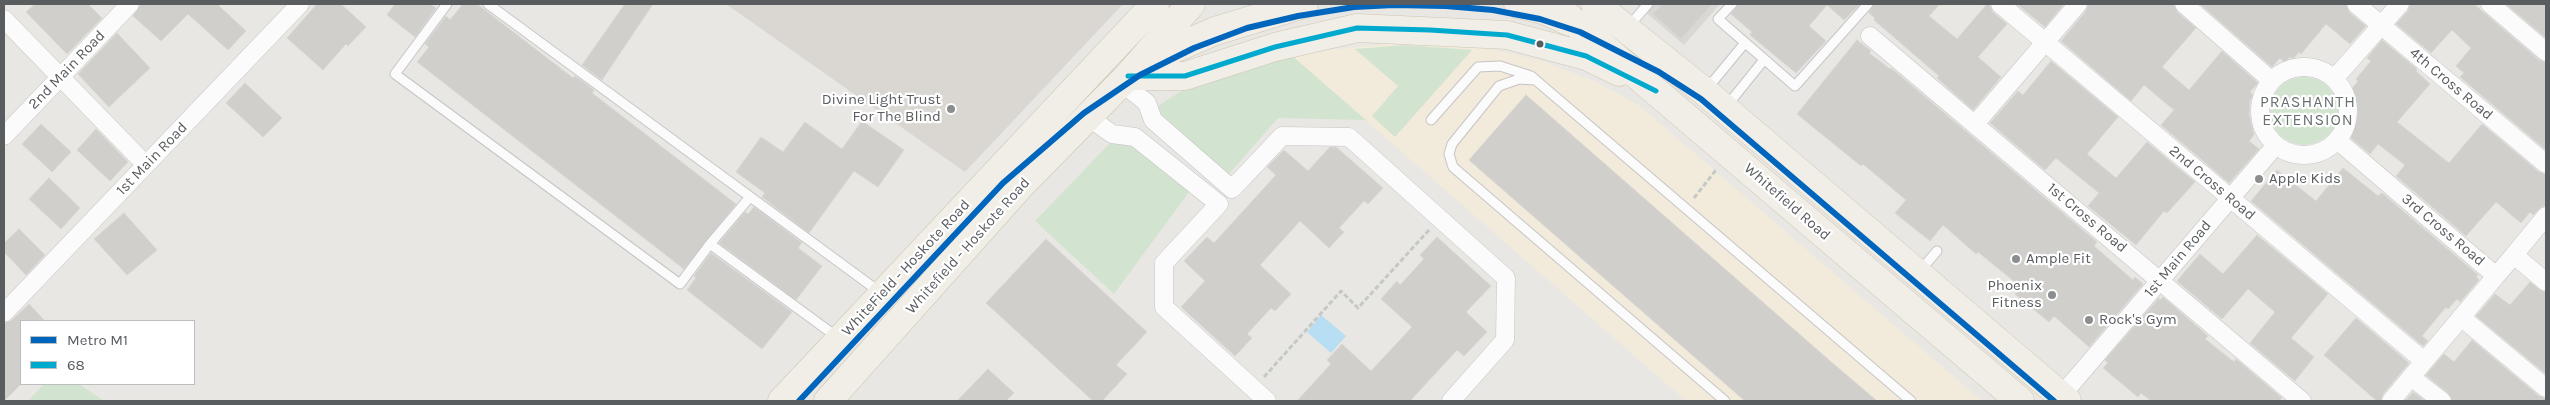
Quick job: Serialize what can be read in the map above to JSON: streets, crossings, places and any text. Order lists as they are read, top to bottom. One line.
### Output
{"streets":{"main road":["Whitefield Road","Whitefield - Hoskote Road","WhiteField - Hoskote Road"],"street":["2nd Main Road","4th Cross Road","1st Main Road","2nd Cross Road","1st Cross Road","3rd Cross Road"]},"crossings":[["1st Main Road","2nd Cross Road"],["1st Main Road","Whitefield Road"],["1st Main Road","1st Cross Road"],["1st Main Road","3rd Cross Road"]],"districts":["PRASHANTH EXTENSION"],"places":["Divine Light Trust For The Blind","Apple Kids","Ample Fit","Phoenix Fitness","Rock's Gym"],"lines":["metro line M1","transit line 68"],"legend":["Metro M1","68"]}
